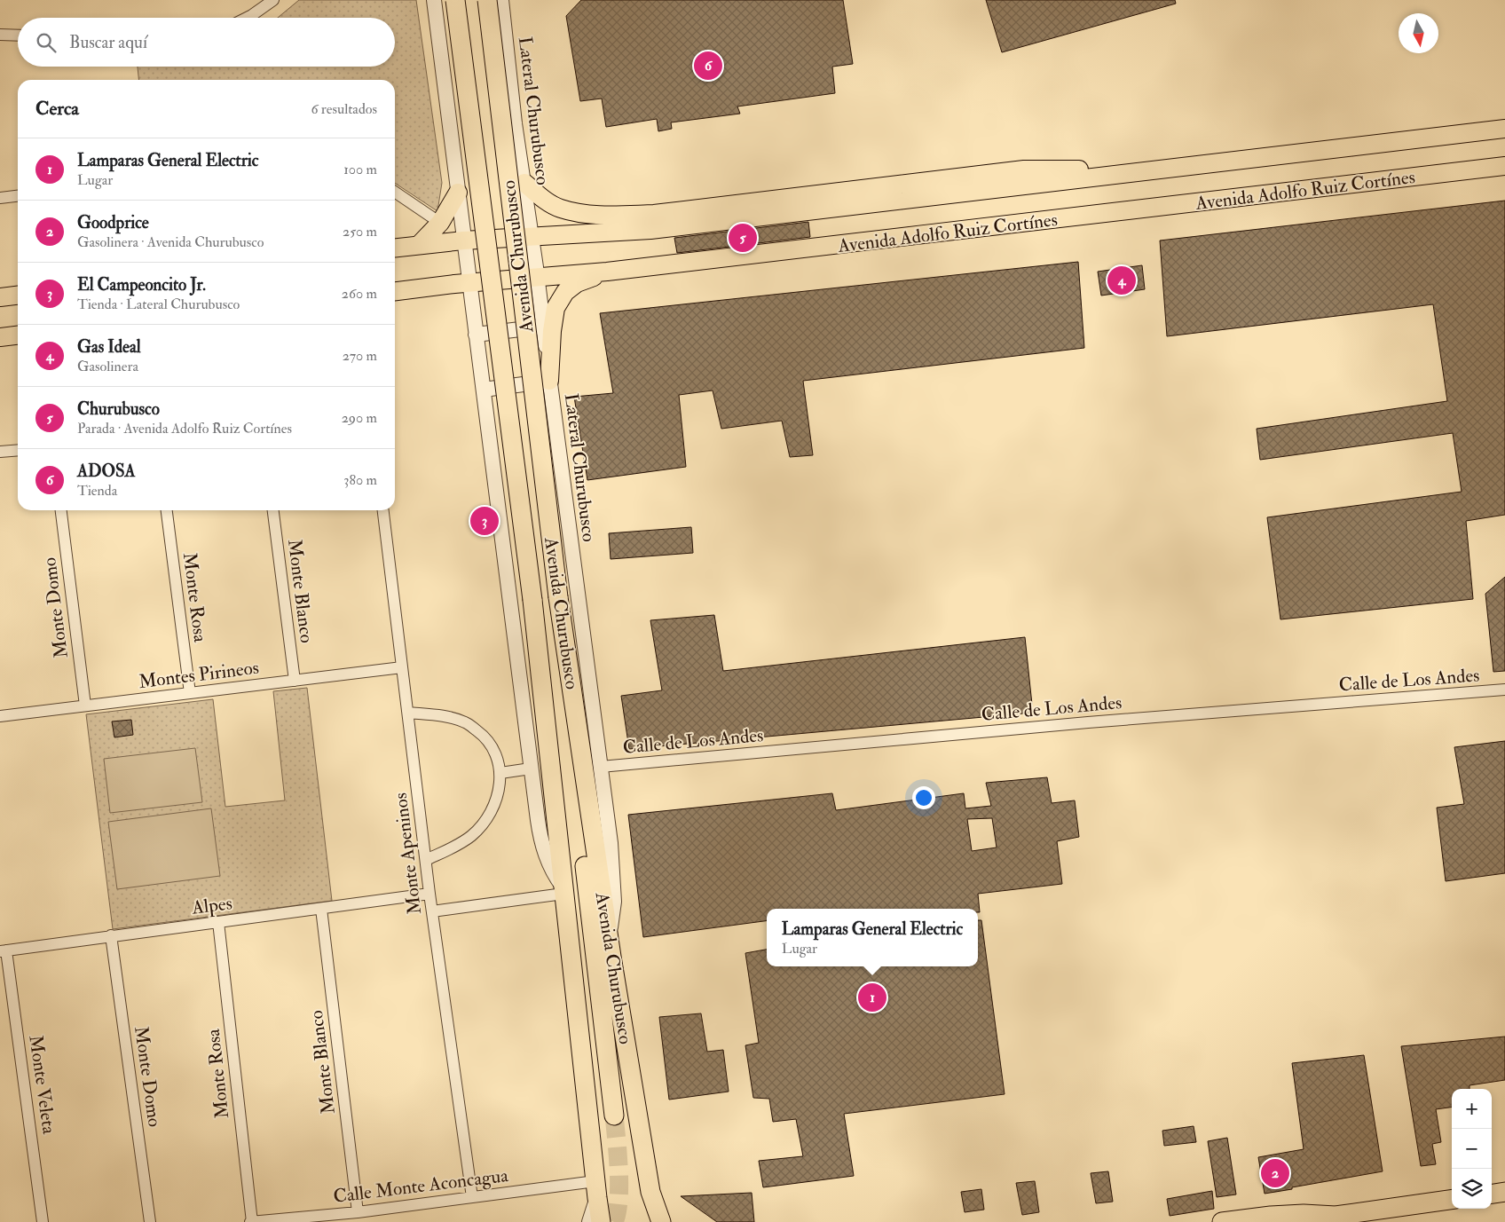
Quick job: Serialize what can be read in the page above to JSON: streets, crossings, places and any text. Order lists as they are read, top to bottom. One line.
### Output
{"streets":{"highway":["Avenida Churubusco"],"main road":["Avenida Adolfo Ruiz Cortínes"],"street":["Lateral Churubusco","Monte Blanco","Monte Rosa","Monte Domo","Montes Pirineos","Calle de Los Andes","Monte Apeninos","Alpes","Monte Veleta","Calle Monte Aconcagua"]},"crossings":[["Lateral Churubusco","Avenida Adolfo Ruiz Cortínes"],["Lateral Churubusco","Avenida Churubusco"],["Lateral Churubusco","Calle de Los Andes"],["Avenida Churubusco","Calle Monte Aconcagua"],["Monte Blanco","Montes Pirineos"],["Monte Blanco","Alpes"],["Monte Blanco","Calle Monte Aconcagua"],["Monte Rosa","Montes Pirineos"],["Monte Rosa","Alpes"],["Monte Rosa","Calle Monte Aconcagua"],["Monte Domo","Montes Pirineos"],["Monte Domo","Alpes"],["Montes Pirineos","Monte Apeninos"],["Monte Apeninos","Alpes"],["Monte Apeninos","Calle Monte Aconcagua"],["Alpes","Monte Veleta"]],"north":"bottom","page":{"search":"Buscar aquí","pins":["6","5","4","3","1","2"],"heading":["Cerca","6 resultados"],"list":[{"mark":"1","name":"Lamparas General Electric","note":"Lugar","value":"100 m"},{"mark":"2","name":"Goodprice","note":"Gasolinera · Avenida Churubusco","value":"250 m"},{"mark":"3","name":"El Campeoncito Jr.","note":"Tienda · Lateral Churubusco","value":"260 m"},{"mark":"4","name":"Gas Ideal","note":"Gasolinera","value":"270 m"},{"mark":"5","name":"Churubusco","note":"Parada · Avenida Adolfo Ruiz Cortínes","value":"290 m"},{"mark":"6","name":"ADOSA","note":"Tienda","value":"380 m"}],"popup":["Lamparas General Electric","Lugar"],"map_buttons":["+","−"]}}
